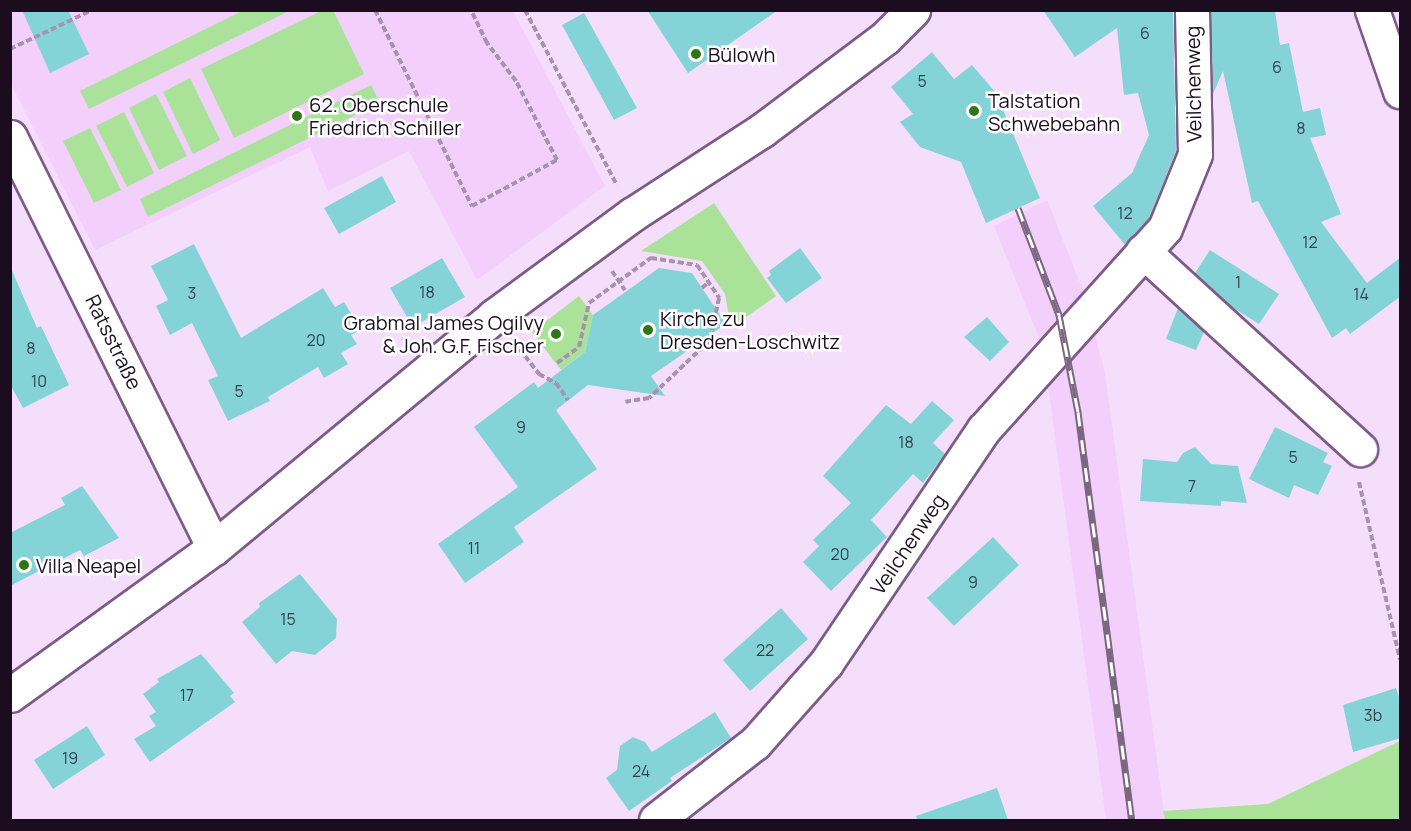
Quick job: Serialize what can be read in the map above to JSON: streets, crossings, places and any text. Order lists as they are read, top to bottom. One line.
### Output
{"streets":{"street":["Veilchenweg","Ratsstraße"]},"places":["Bülowh","Talstation Schwebebahn","62. Oberschule Friedrich Schiller","Kirche zu Dresden-Loschwitz","Grabmal James Ogilvy & Joh. G.F, Fischer","Villa Neapel"],"house_numbers":["6","6","5","8","12","12","1","18","3","14","20","8","10","5","9","18","5","7","11","20","9","15","22","17","3b","19","24"]}
